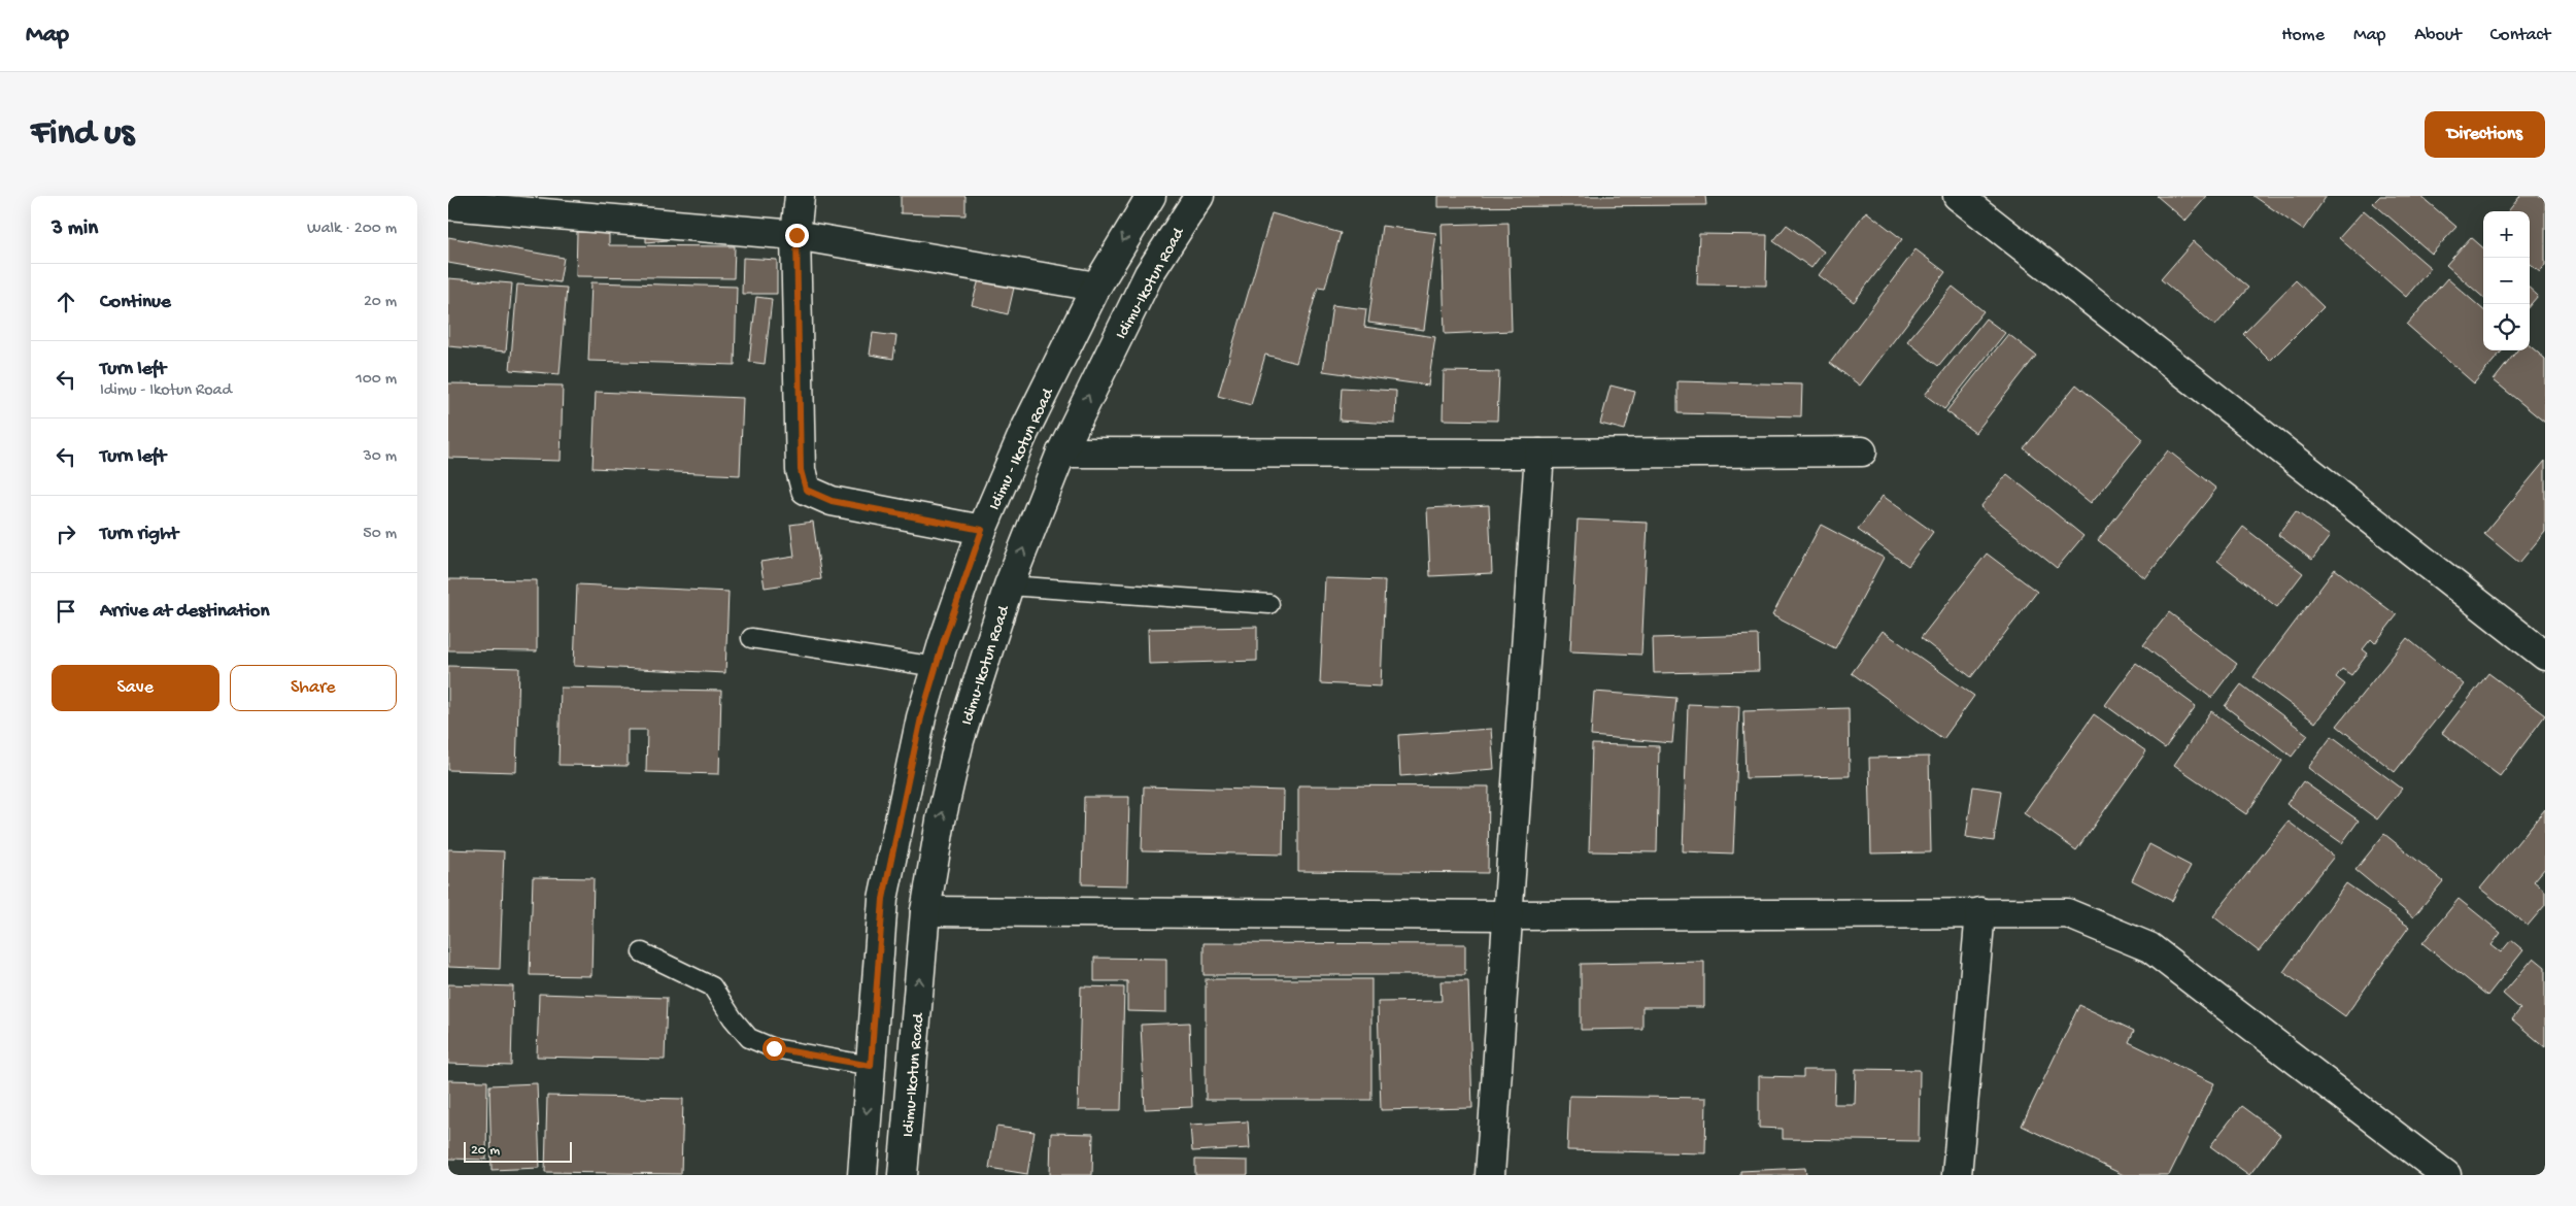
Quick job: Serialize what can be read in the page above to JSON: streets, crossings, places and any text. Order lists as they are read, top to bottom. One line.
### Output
{"streets":{"street":["Idimu-Ikotun Road","Idimu - Ikotun Road"]},"one_way":["Idimu-Ikotun Road"],"scale_bar":"20 m","page":{"header":"Map","nav":["Home","Map","About","Contact"],"buttons":["Directions",["Save","Share"]],"title":"Find us","heading":["3 min","Walk · 200 m"],"map_buttons":["+","−"],"list":[["Continue","20 m"],["Turn left","Idimu - Ikotun Road","100 m"],["Turn left","30 m"],["Turn right","50 m"],"Arrive at destination"],"scale":"20 m"}}
